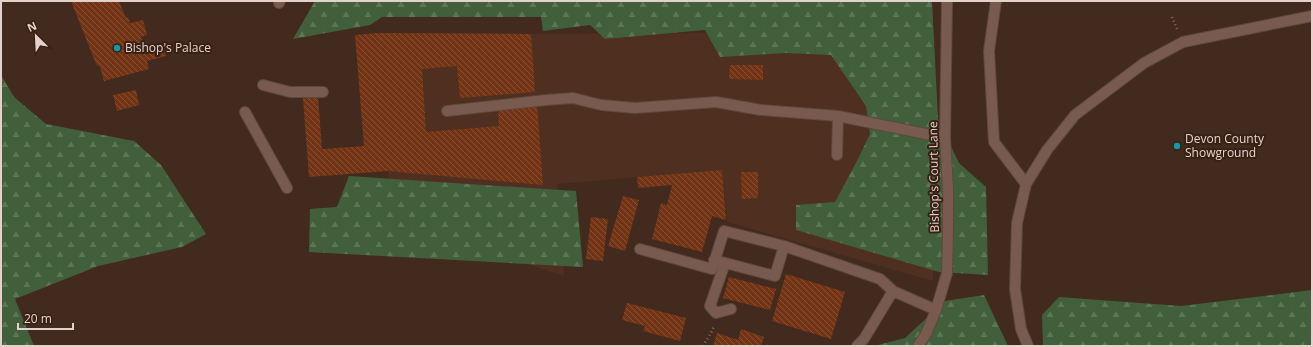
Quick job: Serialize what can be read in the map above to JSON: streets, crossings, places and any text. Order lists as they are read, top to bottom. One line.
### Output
{"streets":{"street":["Bishop's Court Lane"]},"places":["Bishop's Palace","Devon County Showground"],"scale_bar":"20 m","north":"top left"}
